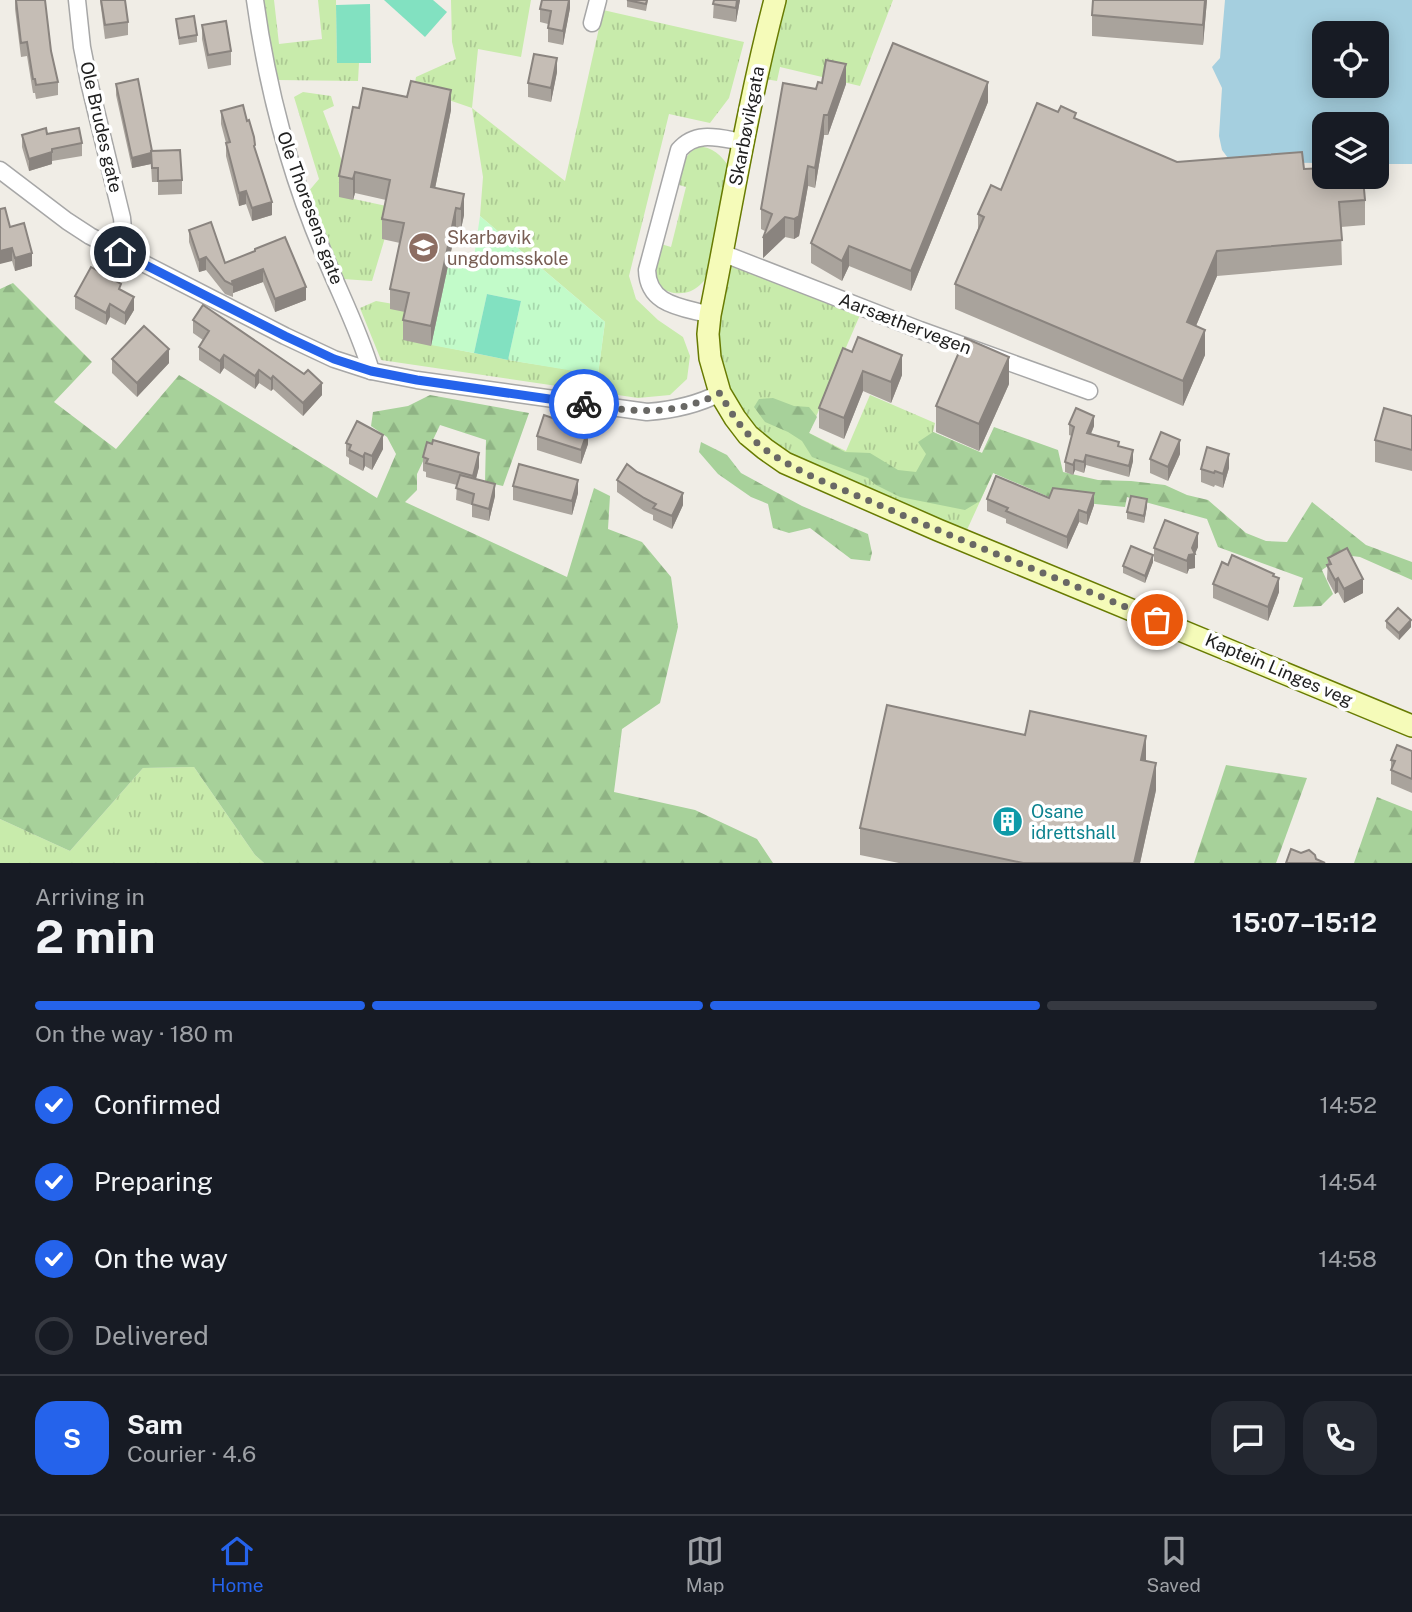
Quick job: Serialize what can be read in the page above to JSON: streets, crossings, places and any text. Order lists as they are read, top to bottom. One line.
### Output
{"streets":{"main road":["Skarbøvikgata","Kaptein Linges veg"],"street":["Ole Brudes gate","Ole Thoresens gate","Aarsæthervegen"]},"crossings":[["Skarbøvikgata","Aarsæthervegen"],["Skarbøvikgata","Kaptein Linges veg"],["Aarsæthervegen","Kaptein Linges veg"]],"places":{"school or university":["Skarbøvik ungdomsskole"],"building":["Osane idrettshall"]},"page":{"heading":["2 min","Arriving in","15:07–15:12"],"panel":["Sam","Courier · 4.6"],"bar":"On the way · 180 m","list":[["Confirmed","14:52"],["Preparing","14:54"],["On the way","14:58"],"Delivered"],"round":"S","tabs":["Home","Map","Saved"]}}
